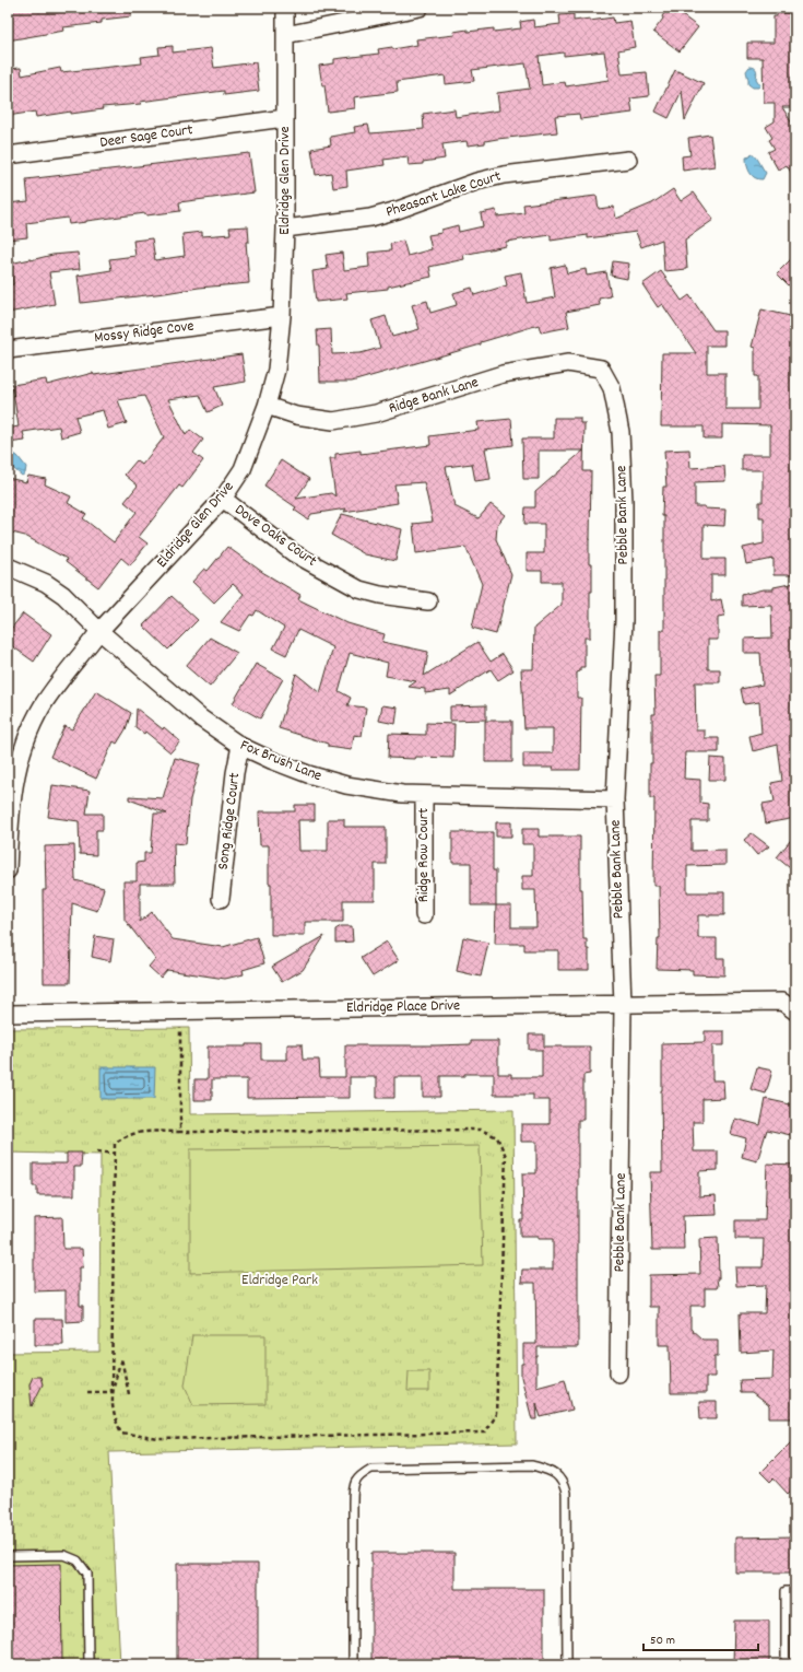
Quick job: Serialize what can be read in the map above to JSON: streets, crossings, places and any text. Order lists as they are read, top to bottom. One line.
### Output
{"streets":{"street":["Deer Sage Court","Eldridge Glen Drive","Pheasant Lake Court","Mossy Ridge Cove","Ridge Bank Lane","Pebble Bank Lane","Dove Oaks Court","Fox Brush Lane","Song Ridge Court","Ridge Row Court","Eldridge Place Drive"]},"crossings":[["Deer Sage Court","Eldridge Glen Drive"],["Eldridge Glen Drive","Pheasant Lake Court"],["Eldridge Glen Drive","Mossy Ridge Cove"],["Eldridge Glen Drive","Ridge Bank Lane"],["Eldridge Glen Drive","Dove Oaks Court"],["Eldridge Glen Drive","Fox Brush Lane"],["Ridge Bank Lane","Pebble Bank Lane"],["Pebble Bank Lane","Fox Brush Lane"],["Pebble Bank Lane","Eldridge Place Drive"],["Fox Brush Lane","Song Ridge Court"],["Fox Brush Lane","Ridge Row Court"]],"parks":["Eldridge Park"],"scale_bar":"50 m"}
